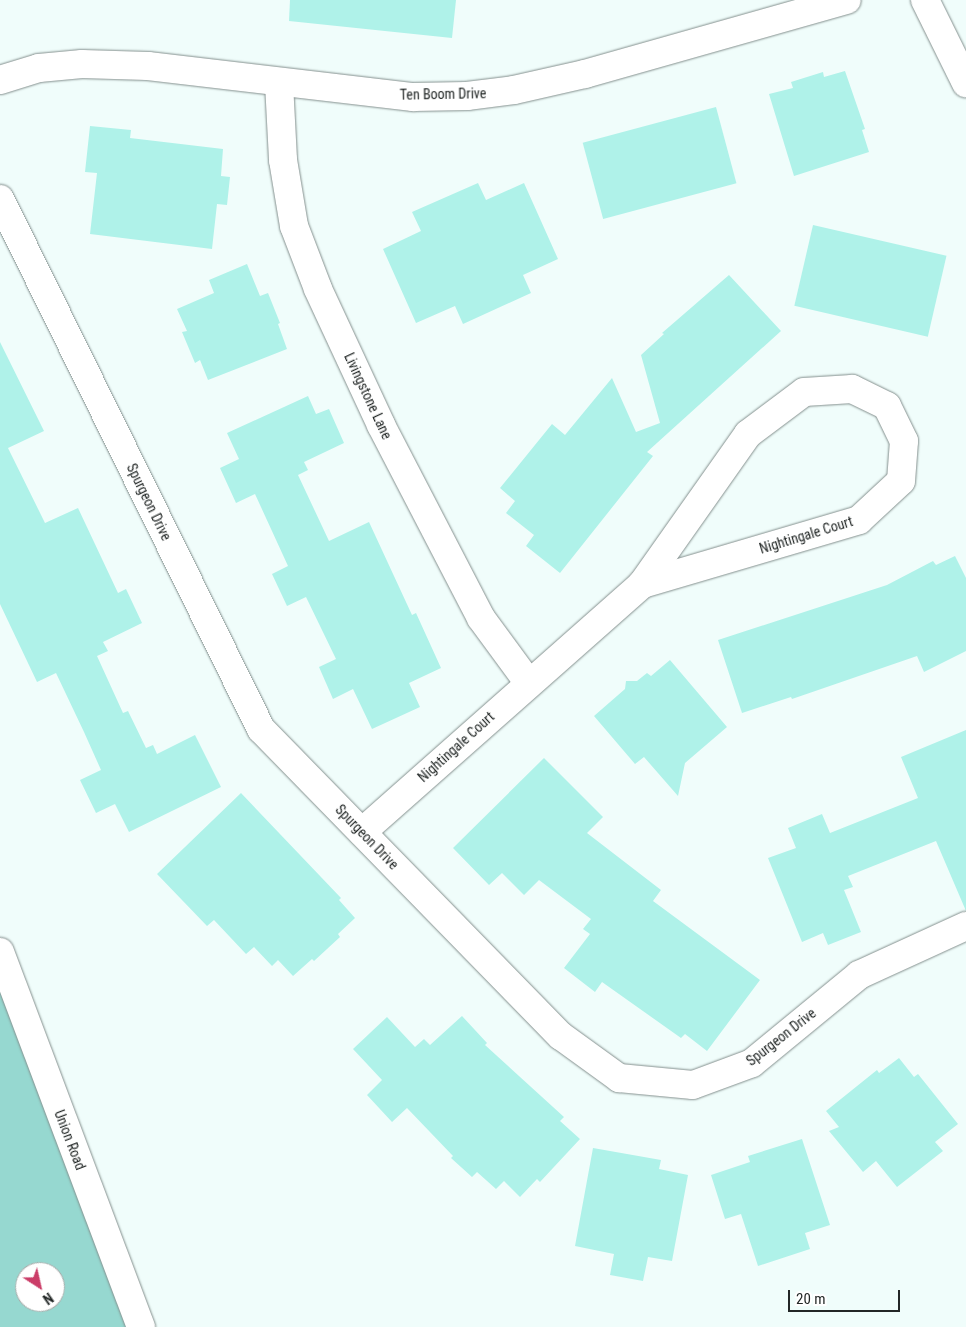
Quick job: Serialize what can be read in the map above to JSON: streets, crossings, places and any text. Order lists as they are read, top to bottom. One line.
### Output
{"streets":{"street":["Ten Boom Drive","Livingstone Lane","Spurgeon Drive","Nightingale Court","Union Road"]},"crossings":[["Ten Boom Drive","Livingstone Lane"],["Livingstone Lane","Nightingale Court"],["Spurgeon Drive","Nightingale Court"]],"scale_bar":"20 m","north":"bottom right"}
